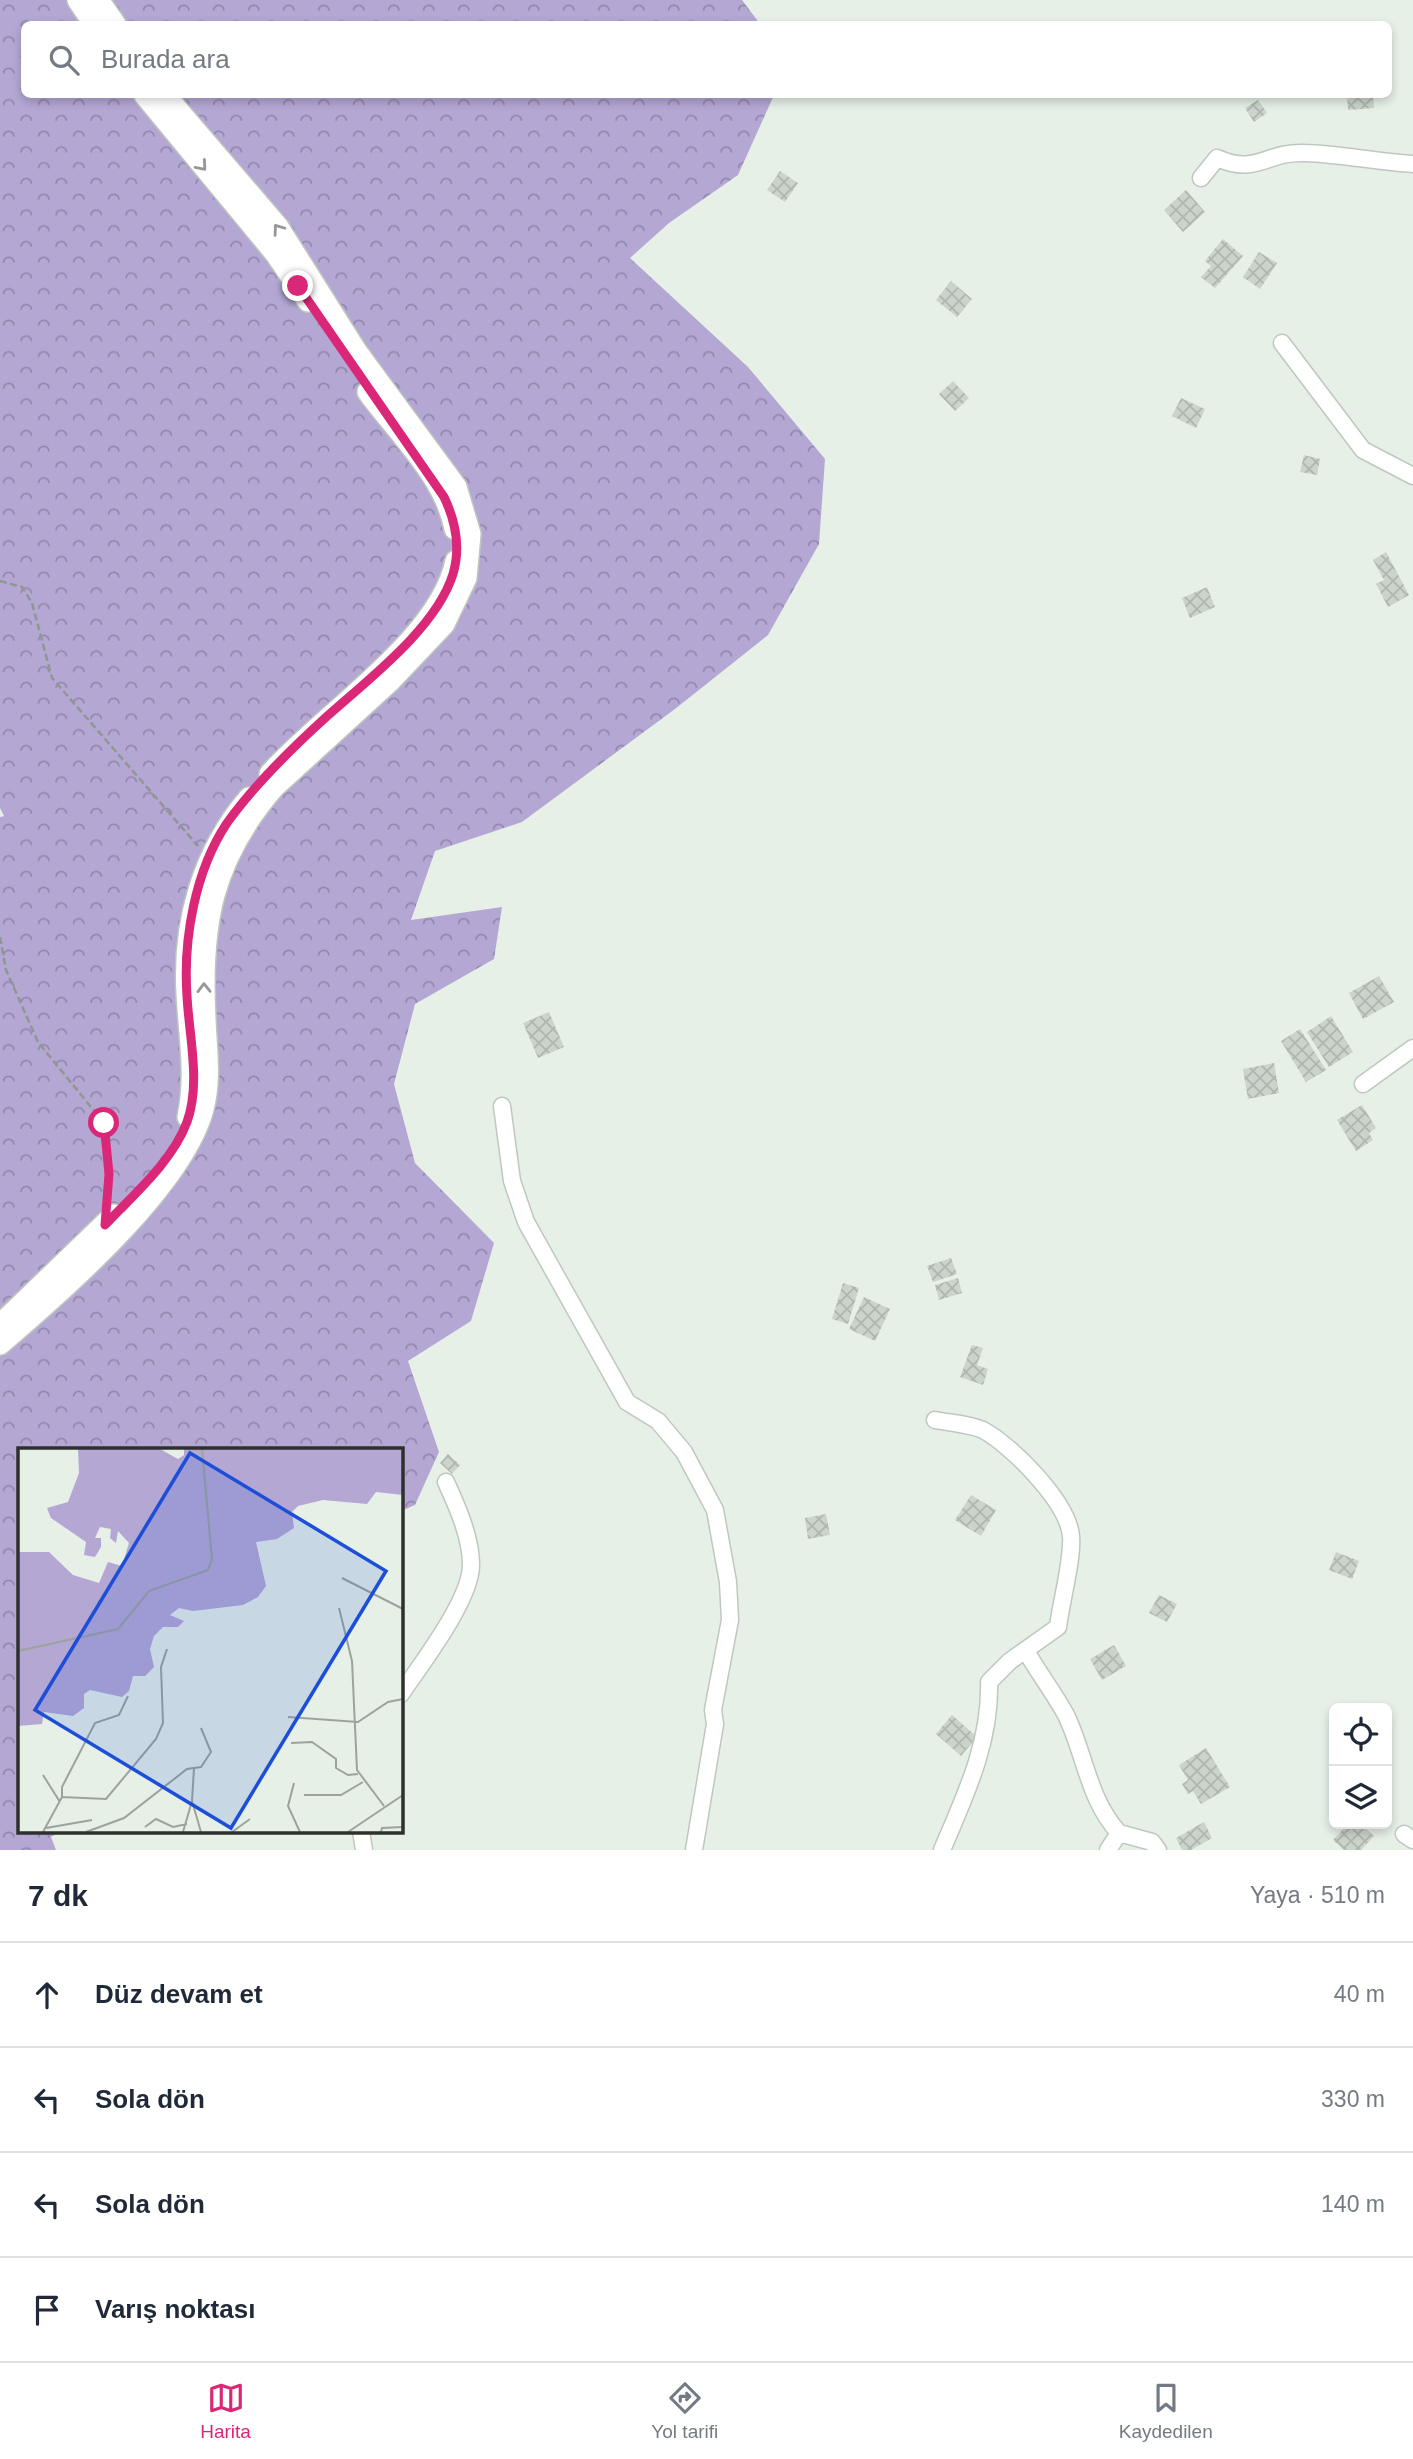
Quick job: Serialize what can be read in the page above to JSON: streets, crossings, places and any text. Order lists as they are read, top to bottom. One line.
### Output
{"page":{"search":"Burada ara","heading":["7 dk","Yaya · 510 m"],"list":[["Düz devam et","40 m"],["Sola dön","330 m"],["Sola dön","140 m"],"Varış noktası"],"nav":["Harita","Yol tarifi","Kaydedilen"]}}
